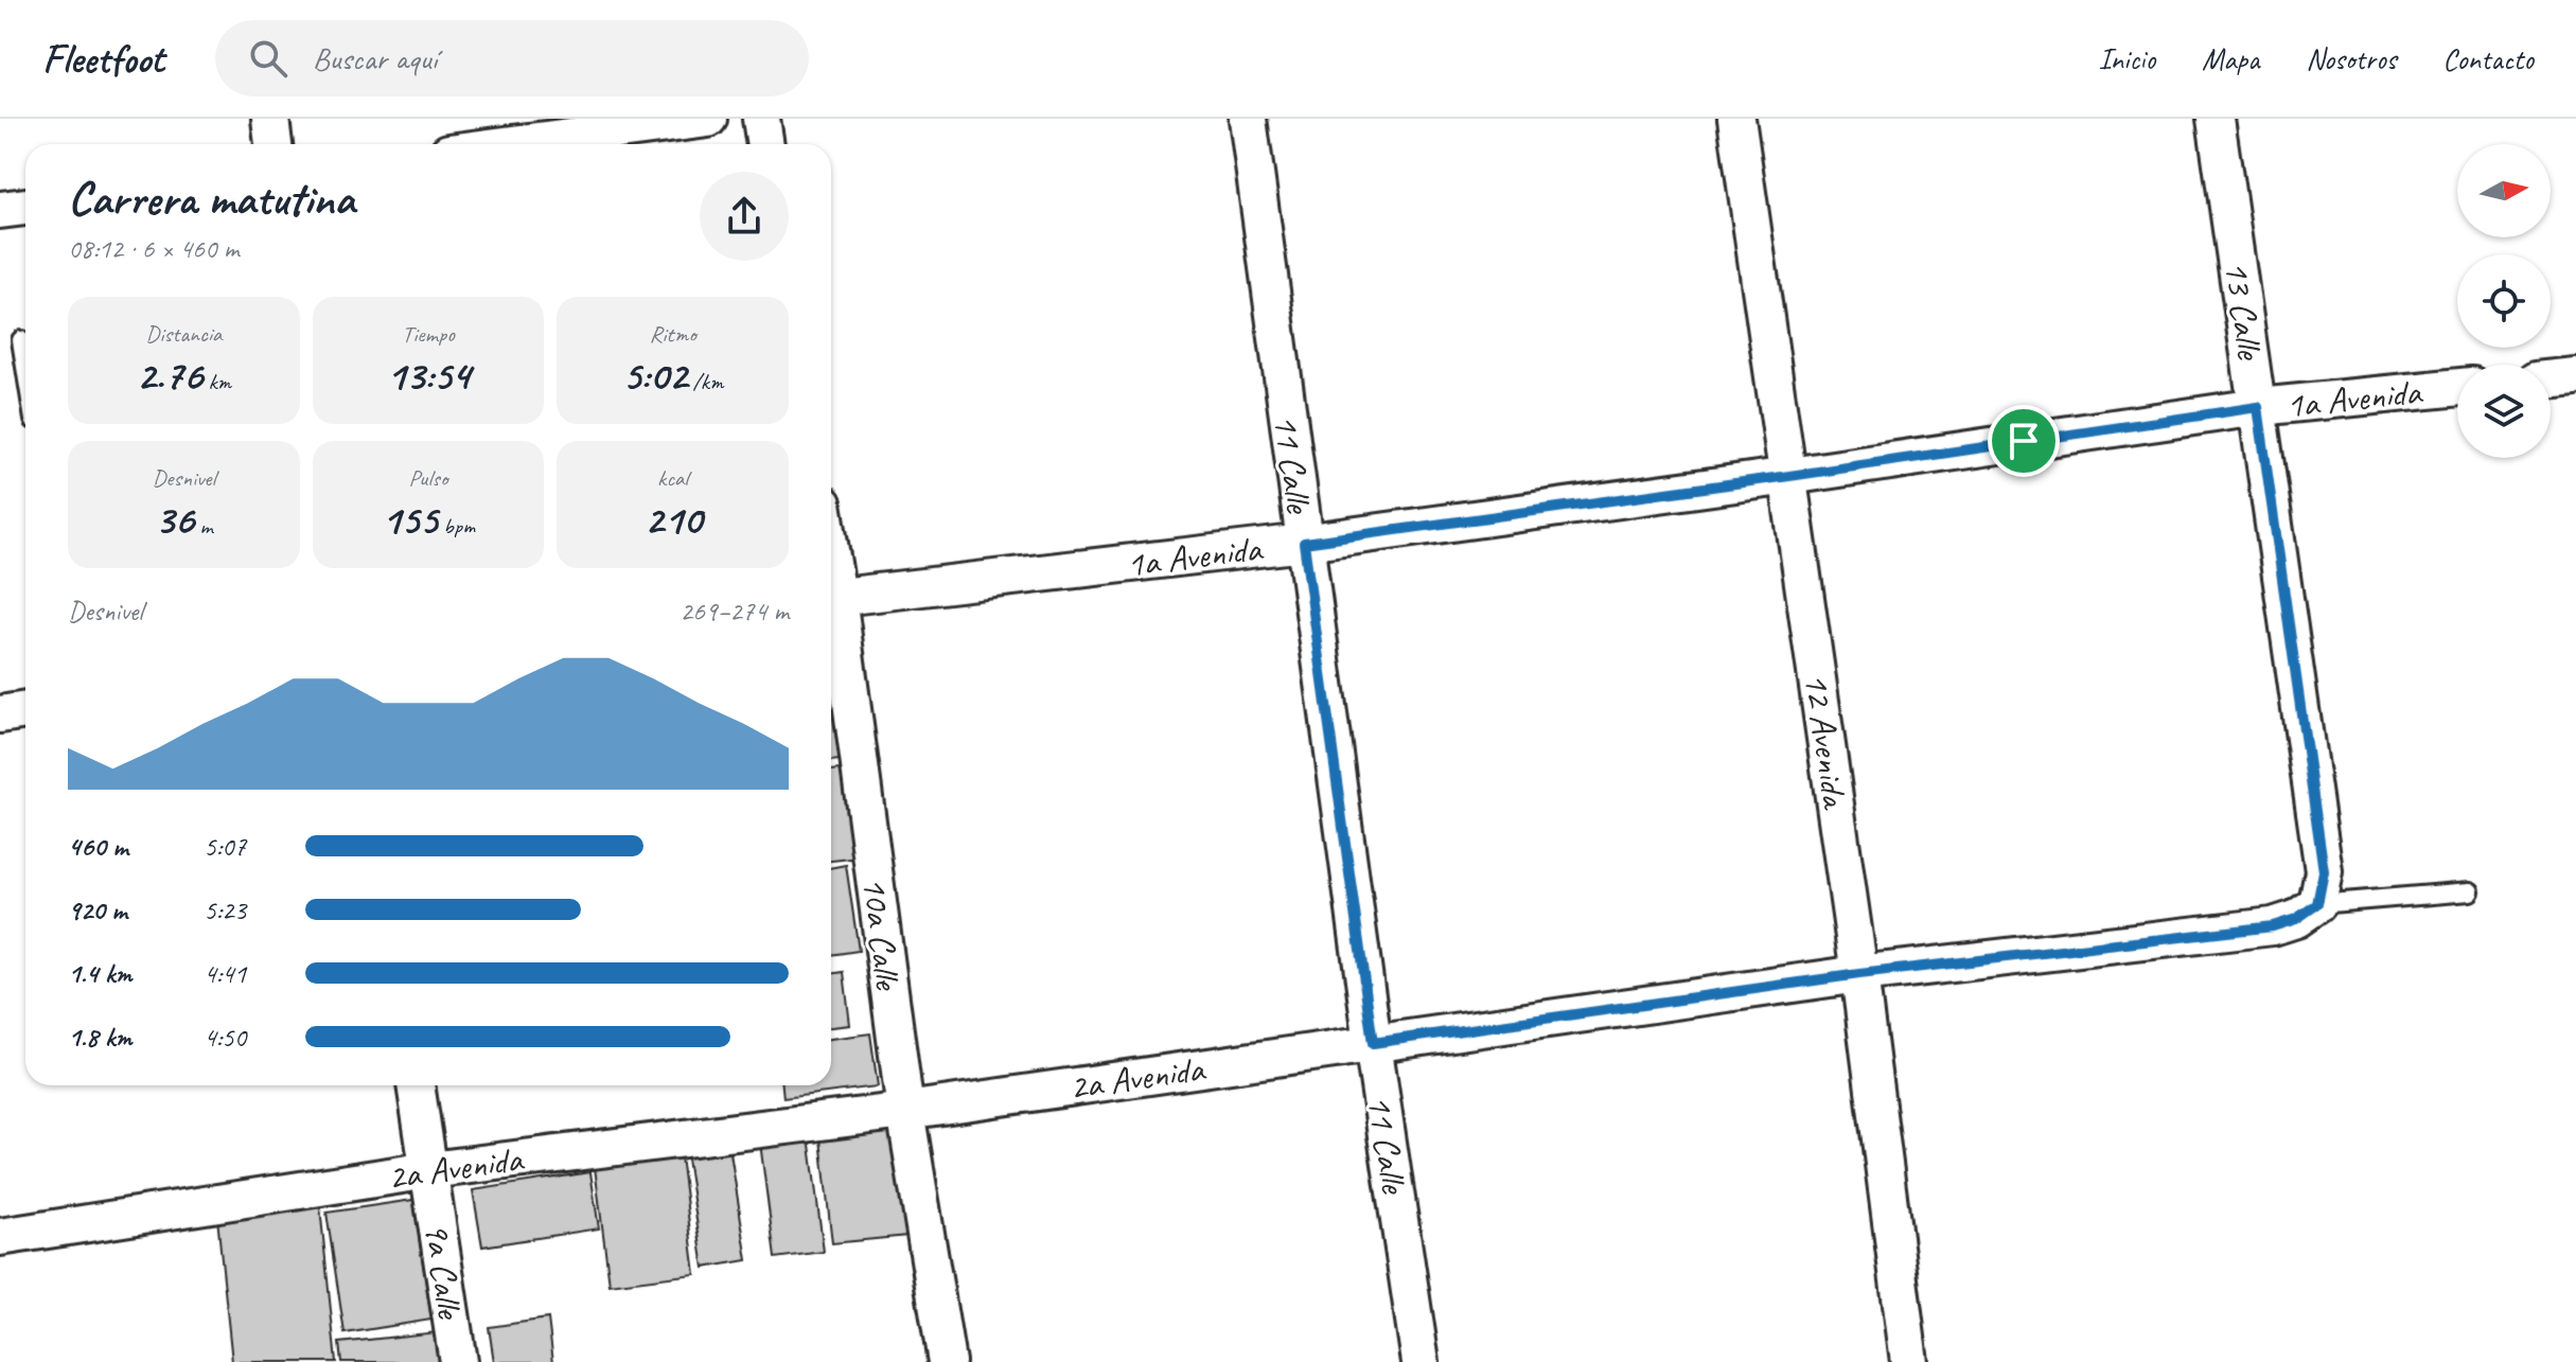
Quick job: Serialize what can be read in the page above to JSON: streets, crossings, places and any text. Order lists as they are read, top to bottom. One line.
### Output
{"streets":{"street":["13 Calle","1a Avenida","11 Calle","12 Avenida","10a Calle","2a Avenida","9a Calle"]},"crossings":[["13 Calle","1a Avenida"],["13 Calle","2a Avenida"],["1a Avenida","11 Calle"],["1a Avenida","12 Avenida"],["11 Calle","2a Avenida"],["12 Avenida","2a Avenida"],["10a Calle","2a Avenida"],["2a Avenida","9a Calle"]],"north":"right","page":{"header":"Fleetfoot","search":"Buscar aquí","nav":["Inicio","Mapa","Nosotros","Contacto"],"heading":["Carrera matutina","08:12 · 6 × 460 m"],"stats":[["Distancia","2.76 km"],["Tiempo","13:54"],["Ritmo","5:02 /km"],["Desnivel","36 m"],["Pulso","155 bpm"],["kcal","210"]],"chart":["Desnivel","269–274 m"],"list":[{"name":"460 m","note":"5:07"},{"name":"920 m","note":"5:23"},{"name":"1.4 km","note":"4:41"},{"name":"1.8 km","note":"4:50"}]}}
